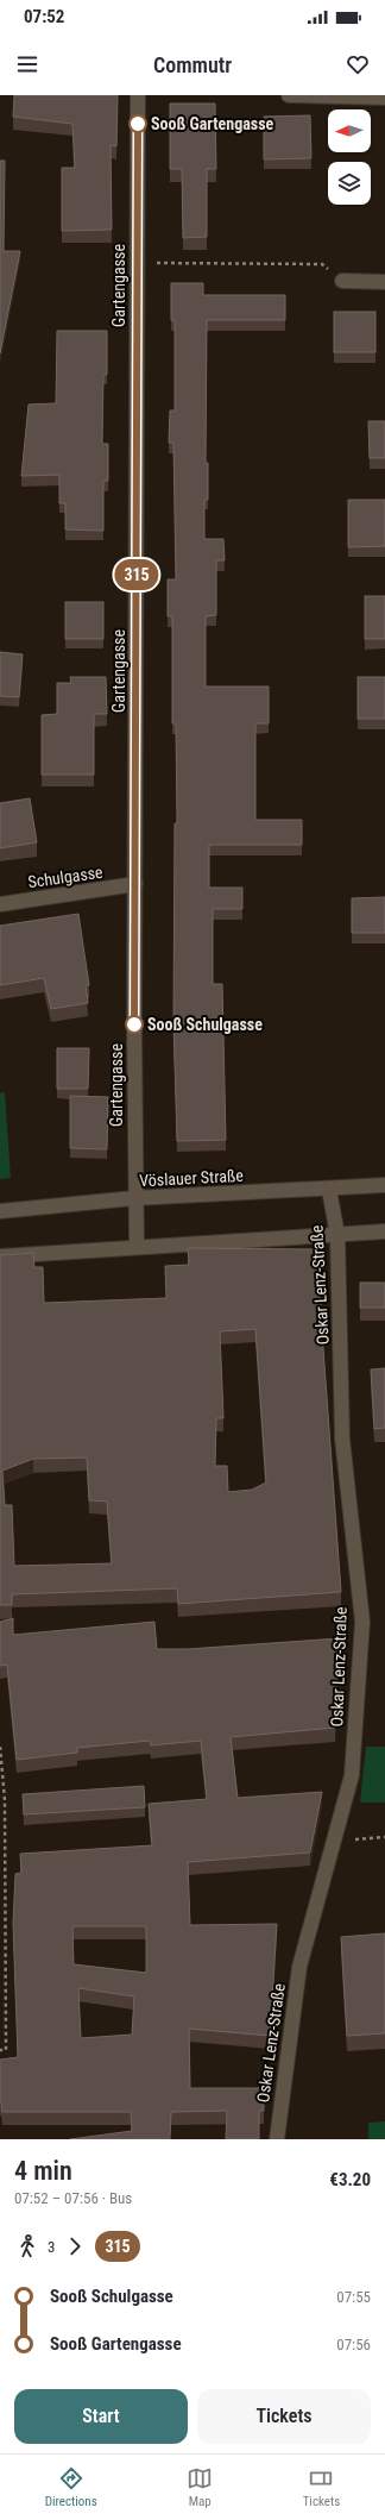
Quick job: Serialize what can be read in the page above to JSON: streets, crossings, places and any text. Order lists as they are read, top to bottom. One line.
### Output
{"streets":{"street":["Gartengasse","Schulgasse","Vöslauer Straße","Oskar Lenz-Straße"]},"crossings":[["Gartengasse","Schulgasse"],["Gartengasse","Vöslauer Straße"],["Vöslauer Straße","Oskar Lenz-Straße"]],"places":["Sooß Gartengasse","Sooß Schulgasse"],"lines":["bus line 315"],"north":"left","page":{"status":"07:52","header":"Commutr","on_map":"315","heading":["4 min","07:52 – 07:56 · Bus","€3.20"],"legs":["3","315"],"list":[{"name":"Sooß Schulgasse","value":"07:55"},{"name":"Sooß Gartengasse","value":"07:56"}],"buttons":["Start","Tickets"],"tabs":["Directions","Map","Tickets"]}}
